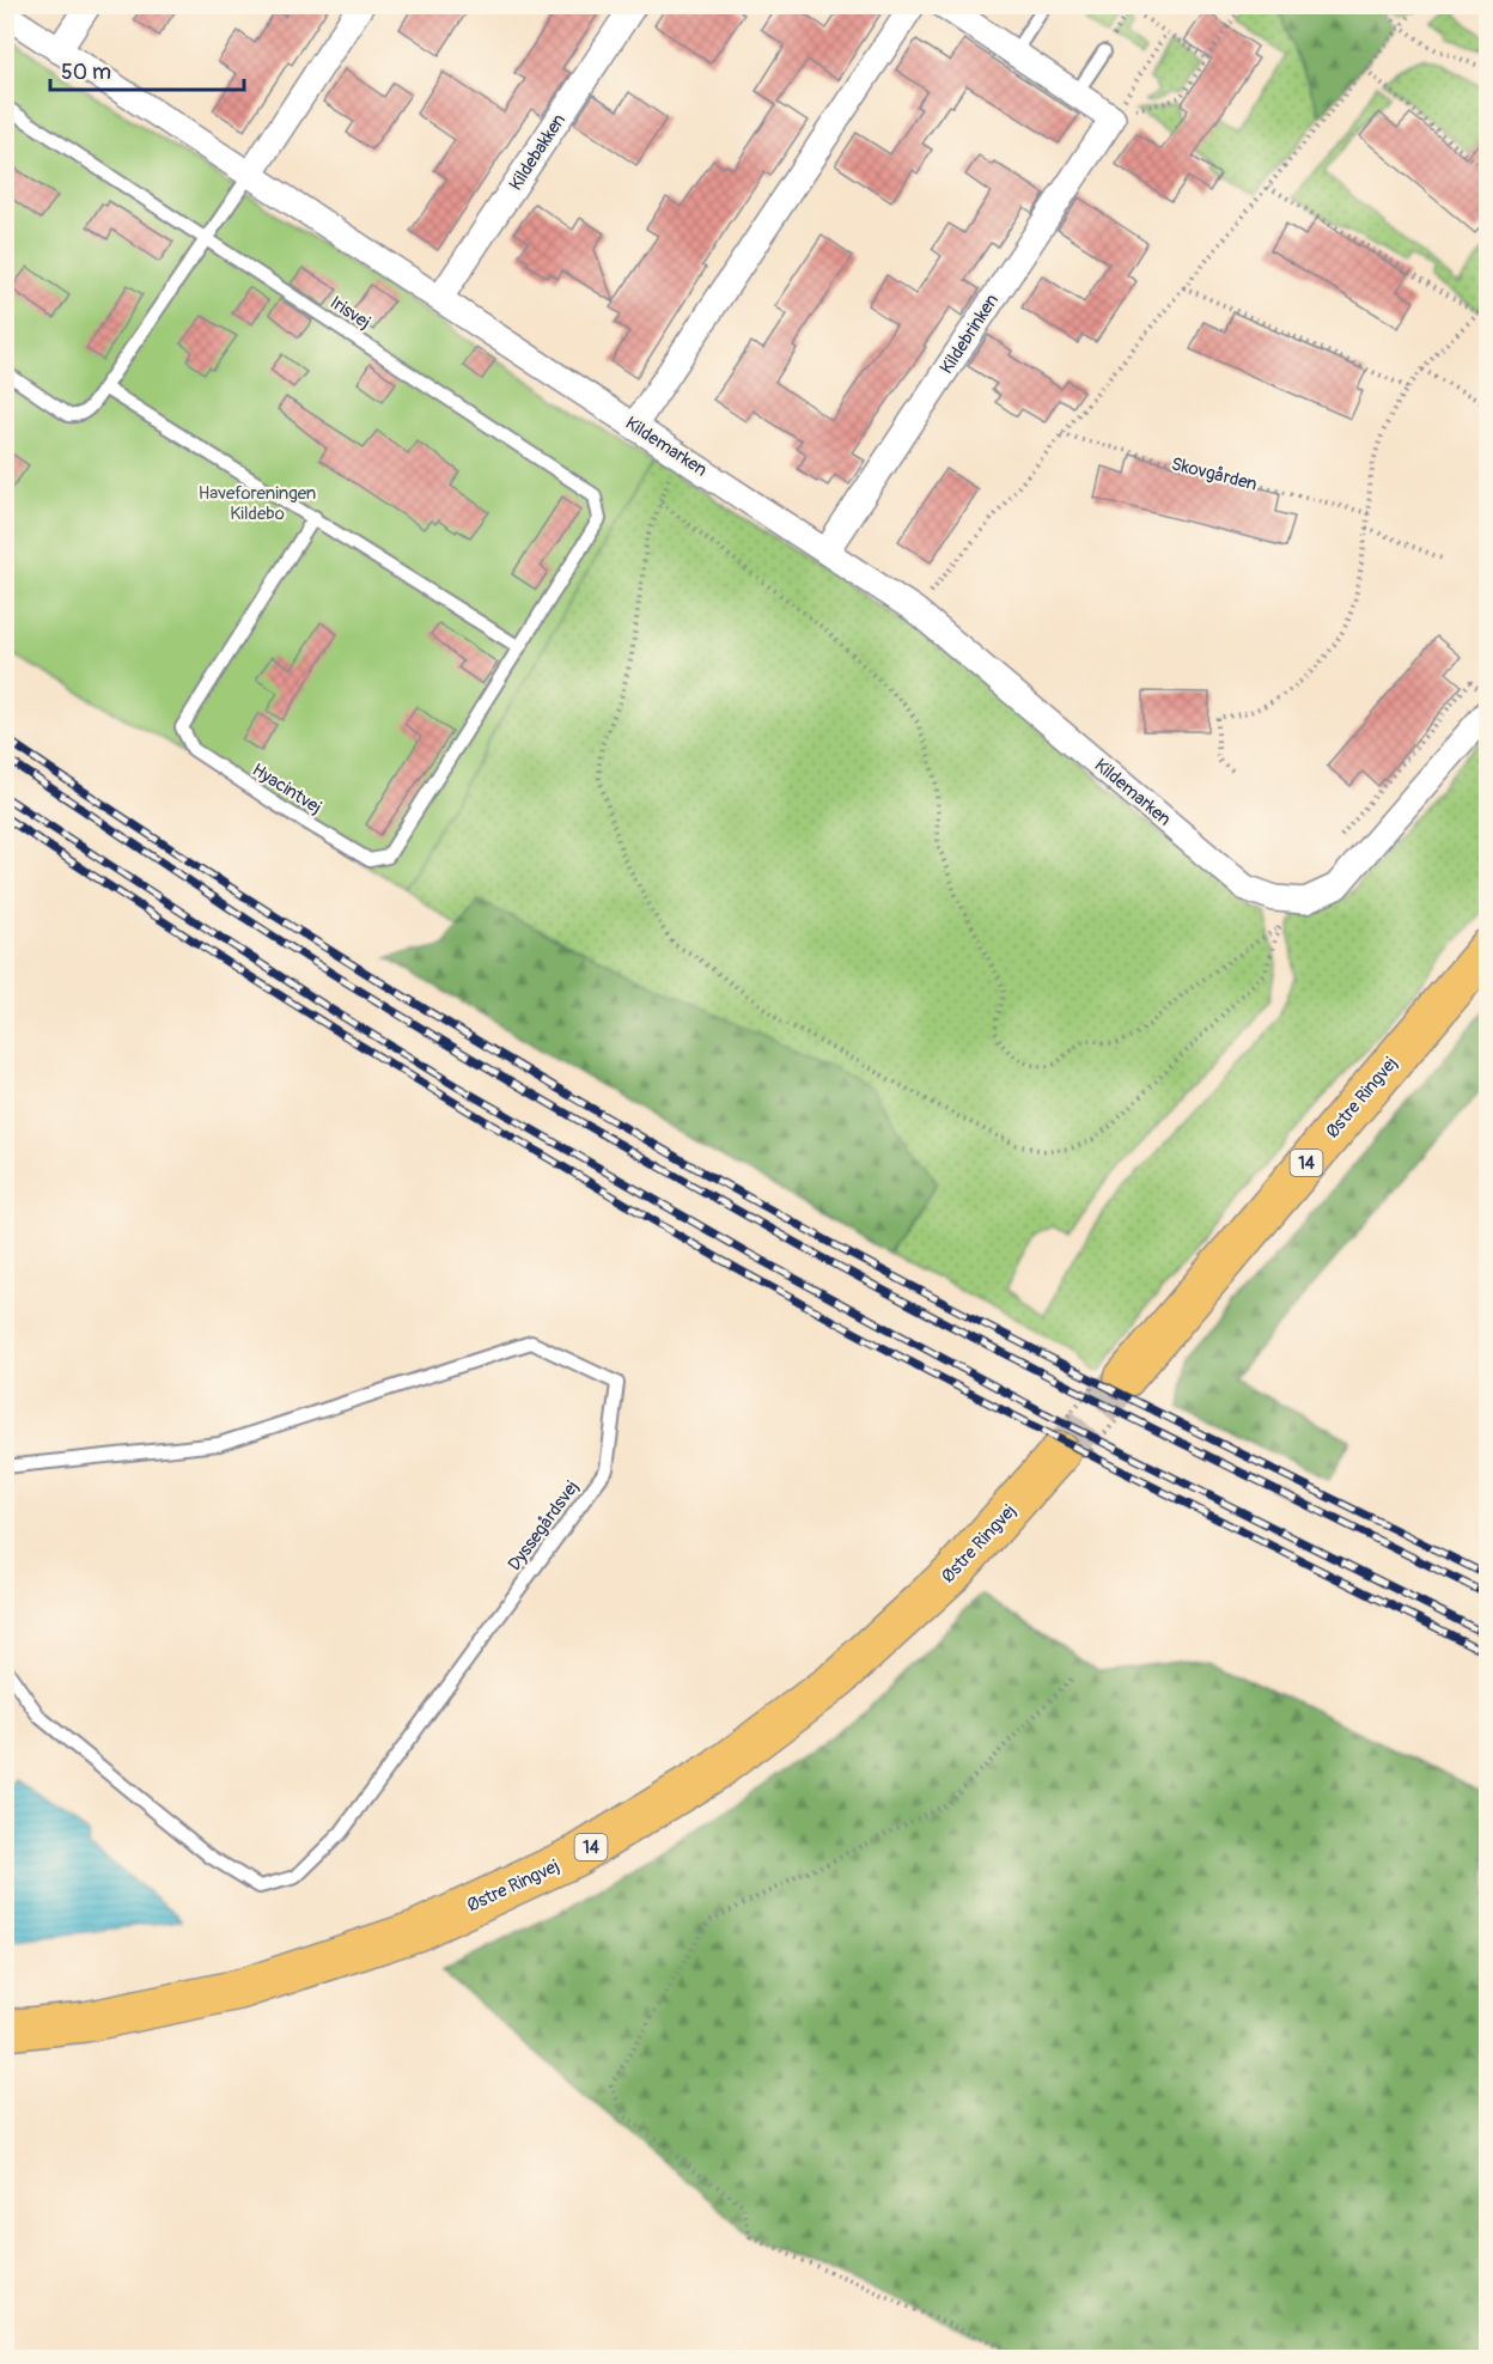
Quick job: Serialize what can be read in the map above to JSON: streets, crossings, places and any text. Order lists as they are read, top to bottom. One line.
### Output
{"streets":{"main road":["Østre Ringvej","14"],"street":["Kildebakken","Kildebrinken","Kildemarken"],"lane":["Irisvej","Hyacintvej","Dyssegårdsvej"],"path":["Skovgården"]},"crossings":[["Kildebakken","Kildemarken"],["Irisvej","Hyacintvej"],["Kildebrinken","Kildemarken"]],"parks":["Haveforeningen Kildebo"],"scale_bar":"50 m"}
